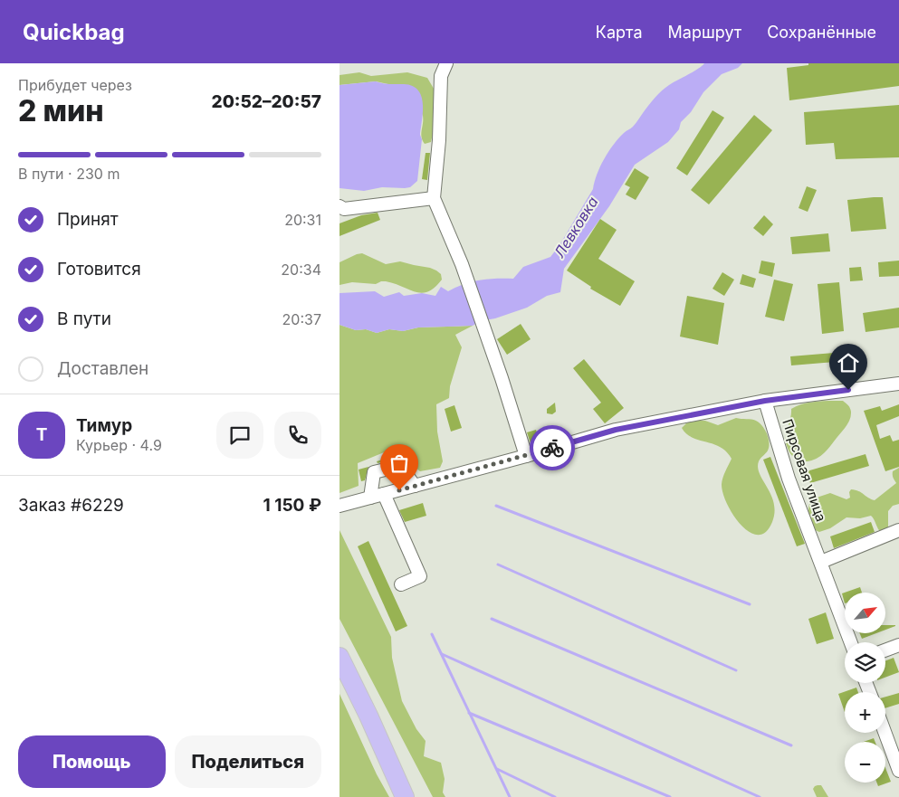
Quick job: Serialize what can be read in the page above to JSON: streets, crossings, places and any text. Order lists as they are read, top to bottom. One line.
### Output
{"streets":{"street":["Пирсовая улица"]},"water":["Левковка"],"north":"top right","page":{"header":"Quickbag","nav":["Карта","Маршрут","Сохранённые"],"heading":["2 мин","Прибудет через","20:52–20:57"],"panel":["Тимур","Курьер · 4.9","Заказ #6229","1 150 ₽"],"bar":"В пути · 230 m","list":[["Принят","20:31"],["Готовится","20:34"],["В пути","20:37"],"Доставлен"],"round":"Т","map_buttons":["+","−"],"buttons":["Помощь","Поделиться"]}}
